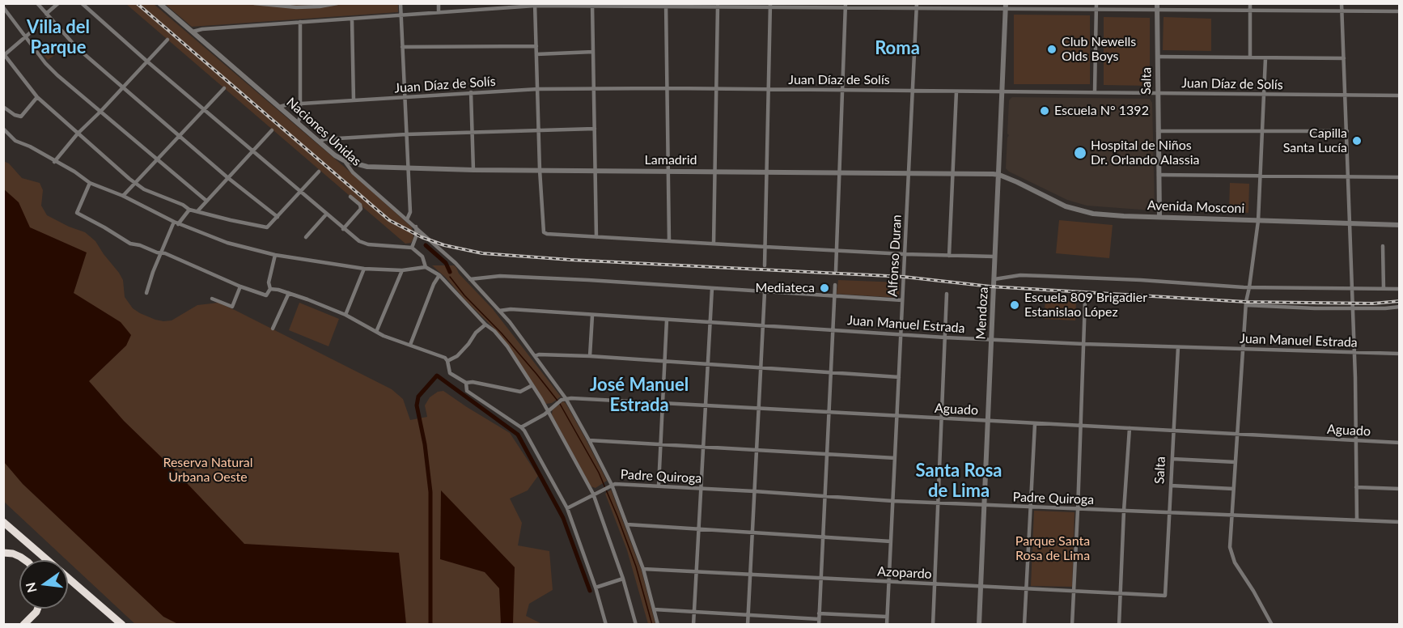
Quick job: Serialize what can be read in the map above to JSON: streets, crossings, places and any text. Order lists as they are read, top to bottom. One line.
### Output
{"streets":{"street":["Juan Díaz de Solís","Salta","Naciones Unidas","Lamadrid","Avenida Mosconi","Alfonso Duran","Mendoza","Juan Manuel Estrada","Aguado","Padre Quiroga","Azopardo"]},"crossings":[["Juan Díaz de Solís","Salta"],["Juan Díaz de Solís","Naciones Unidas"],["Juan Díaz de Solís","Alfonso Duran"],["Juan Díaz de Solís","Mendoza"],["Salta","Avenida Mosconi"],["Salta","Juan Manuel Estrada"],["Salta","Aguado"],["Salta","Padre Quiroga"],["Salta","Azopardo"],["Naciones Unidas","Lamadrid"],["Naciones Unidas","Juan Manuel Estrada"],["Naciones Unidas","Aguado"],["Naciones Unidas","Padre Quiroga"],["Naciones Unidas","Azopardo"],["Lamadrid","Avenida Mosconi"],["Lamadrid","Alfonso Duran"],["Lamadrid","Mendoza"],["Avenida Mosconi","Mendoza"],["Alfonso Duran","Juan Manuel Estrada"],["Alfonso Duran","Aguado"],["Alfonso Duran","Padre Quiroga"],["Alfonso Duran","Azopardo"],["Mendoza","Juan Manuel Estrada"],["Mendoza","Aguado"],["Mendoza","Padre Quiroga"],["Mendoza","Azopardo"]],"districts":["Villa del Parque","Roma","José Manuel Estrada","Santa Rosa de Lima"],"parks":["Reserva Natural Urbana Oeste","Parque Santa Rosa de Lima"],"places":["Club Newells Olds Boys","Escuela N° 1392","Capilla Santa Lucía","Hospital de Niños Dr. Orlando Alassia","Mediateca","Escuela 809 Brigadier Estanislao López"],"north":"left"}
